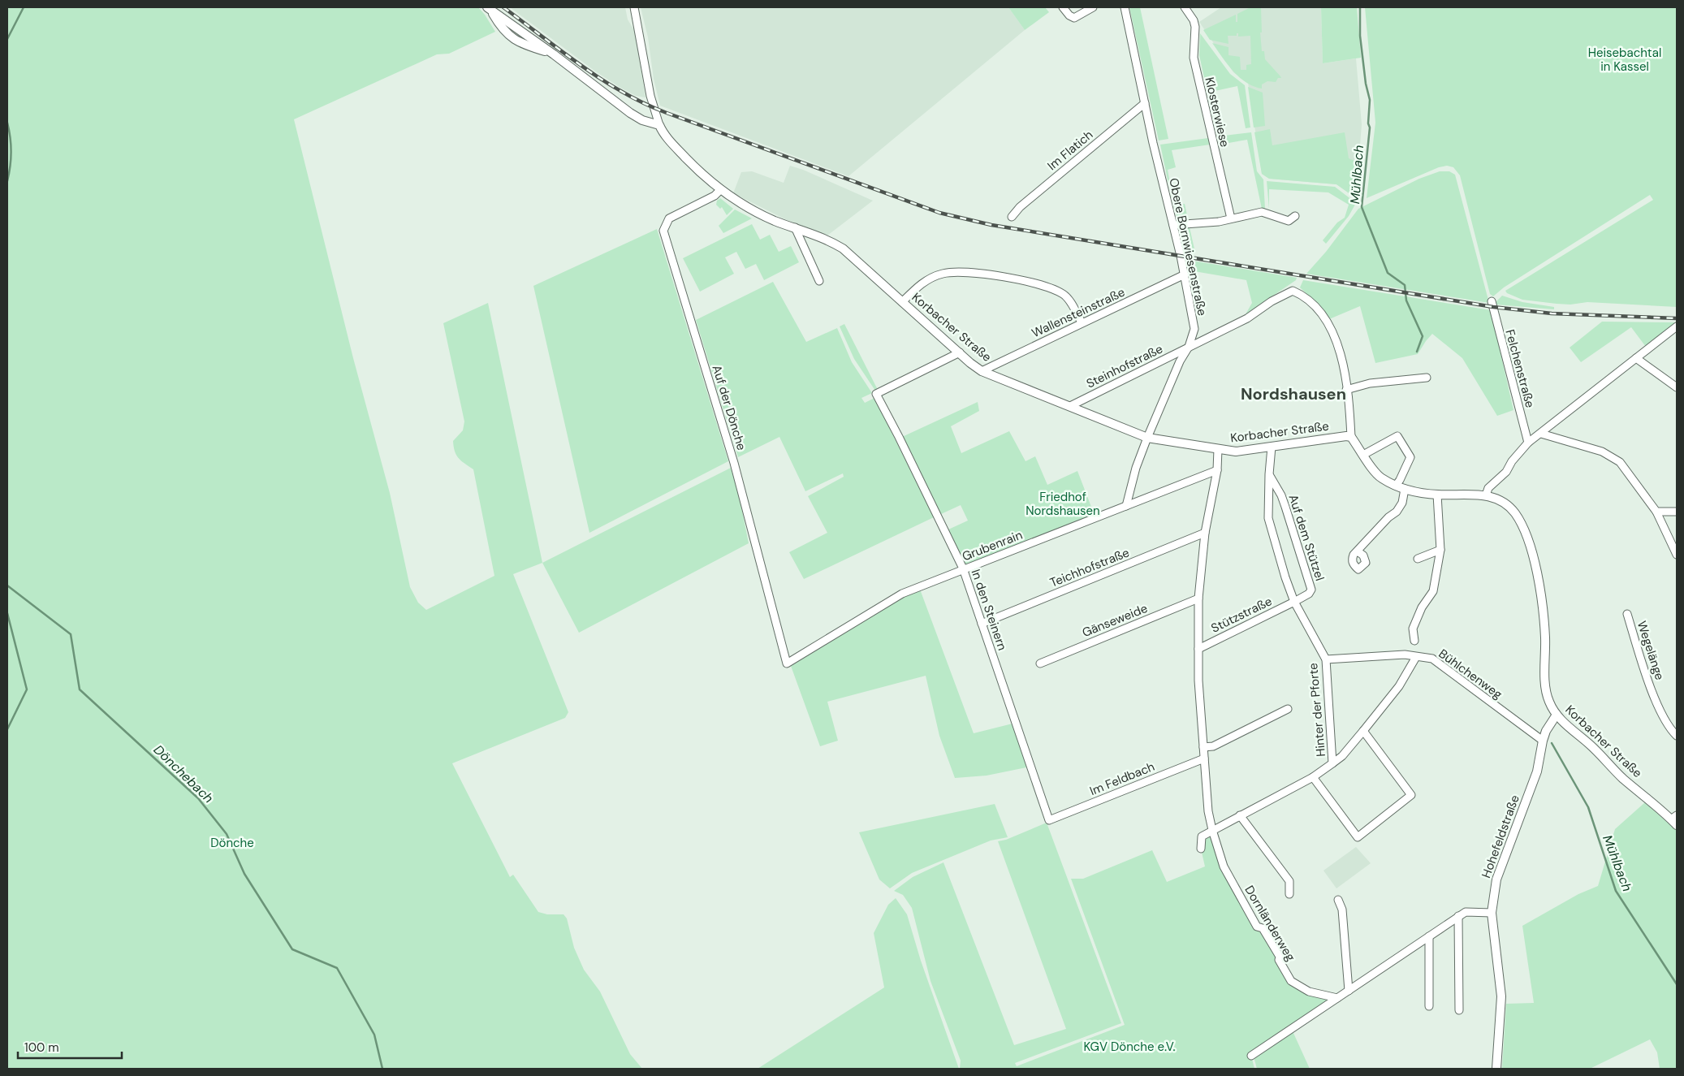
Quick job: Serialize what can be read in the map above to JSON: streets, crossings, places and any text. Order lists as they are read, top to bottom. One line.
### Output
{"streets":{"street":["Klosterwiese","Im Flatich","Obere Bornwiesenstraße","Wallensteinstraße","Korbacher Straße","Steinhofstraße","Felchenstraße","Auf der Dönche","Auf dem Stützel","Grubenrain","Teichhofstraße","In den Steinern","Stützstraße","Gänseweide","Wegelänge","Bühlchenweg","Hinter der Pforte","Im Feldbach","Hohefeldstraße","Dornländerweg"]},"crossings":[["Im Flatich","Obere Bornwiesenstraße"],["Obere Bornwiesenstraße","Wallensteinstraße"],["Obere Bornwiesenstraße","Korbacher Straße"],["Obere Bornwiesenstraße","Steinhofstraße"],["Obere Bornwiesenstraße","Grubenrain"],["Wallensteinstraße","Korbacher Straße"],["Korbacher Straße","Steinhofstraße"],["Korbacher Straße","Auf der Dönche"],["Korbacher Straße","In den Steinern"],["Korbacher Straße","Hinter der Pforte"],["Korbacher Straße","Hohefeldstraße"],["Auf der Dönche","Grubenrain"],["Auf dem Stützel","Stützstraße"],["Auf dem Stützel","Hinter der Pforte"],["Grubenrain","In den Steinern"],["Teichhofstraße","In den Steinern"],["In den Steinern","Im Feldbach"],["Stützstraße","Hinter der Pforte"],["Bühlchenweg","Hinter der Pforte"],["Bühlchenweg","Hohefeldstraße"]],"districts":["Nordshausen"],"water":["Mühlbach","Dönchebach"],"parks":["Heisebachtal in Kassel","Friedhof Nordshausen","Dönche","KGV Dönche e.V."],"scale_bar":"100 m"}
